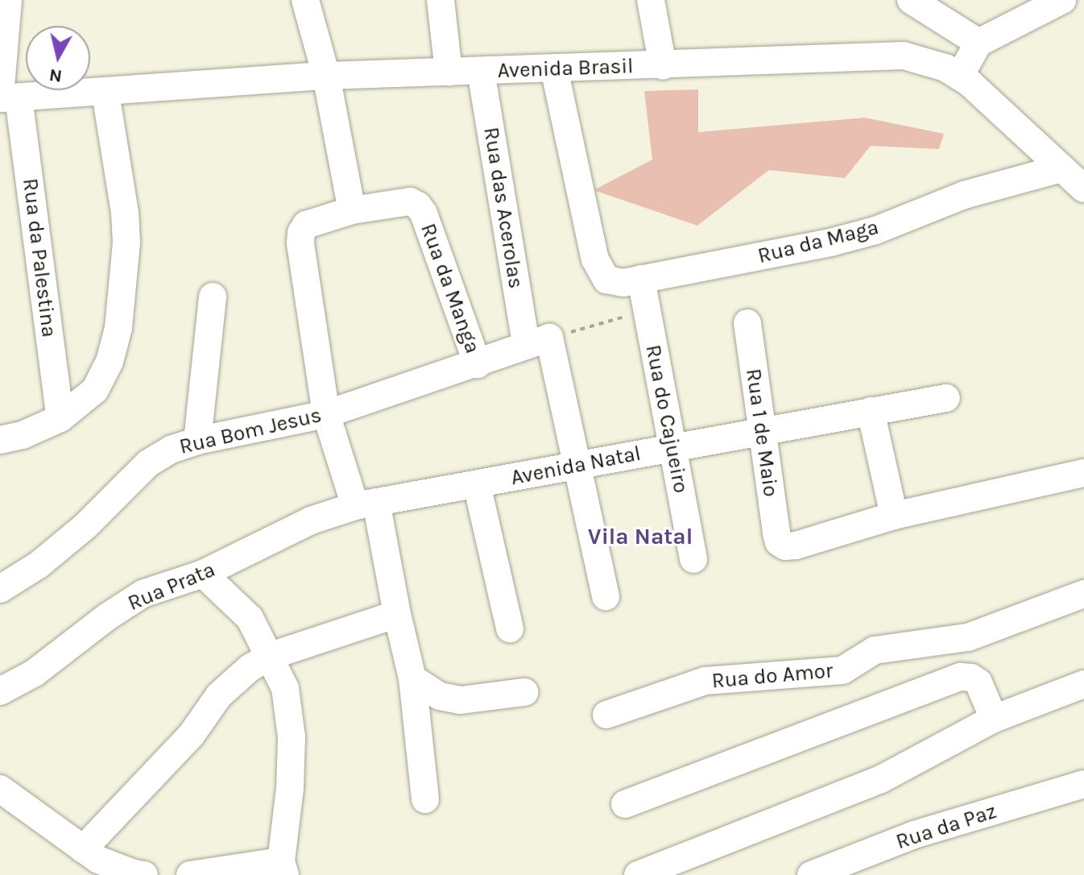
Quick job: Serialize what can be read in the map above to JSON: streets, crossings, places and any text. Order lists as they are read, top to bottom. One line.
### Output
{"streets":{"street":["Avenida Brasil","Rua das Acerolas","Rua da Maga","Rua da Palestina","Rua da Manga","Rua do Cajueiro","Rua Bom Jesus","Rua 1 de Maio","Avenida Natal","Rua Prata","Rua do Amor","Rua da Paz"]},"crossings":[["Avenida Brasil","Rua das Acerolas"],["Avenida Brasil","Rua da Maga"],["Avenida Brasil","Rua da Palestina"],["Rua da Maga","Rua do Cajueiro"],["Rua da Manga","Rua Bom Jesus"],["Rua do Cajueiro","Avenida Natal"],["Rua 1 de Maio","Avenida Natal"],["Avenida Natal","Rua Prata"]],"districts":["Vila Natal"],"north":"bottom"}
